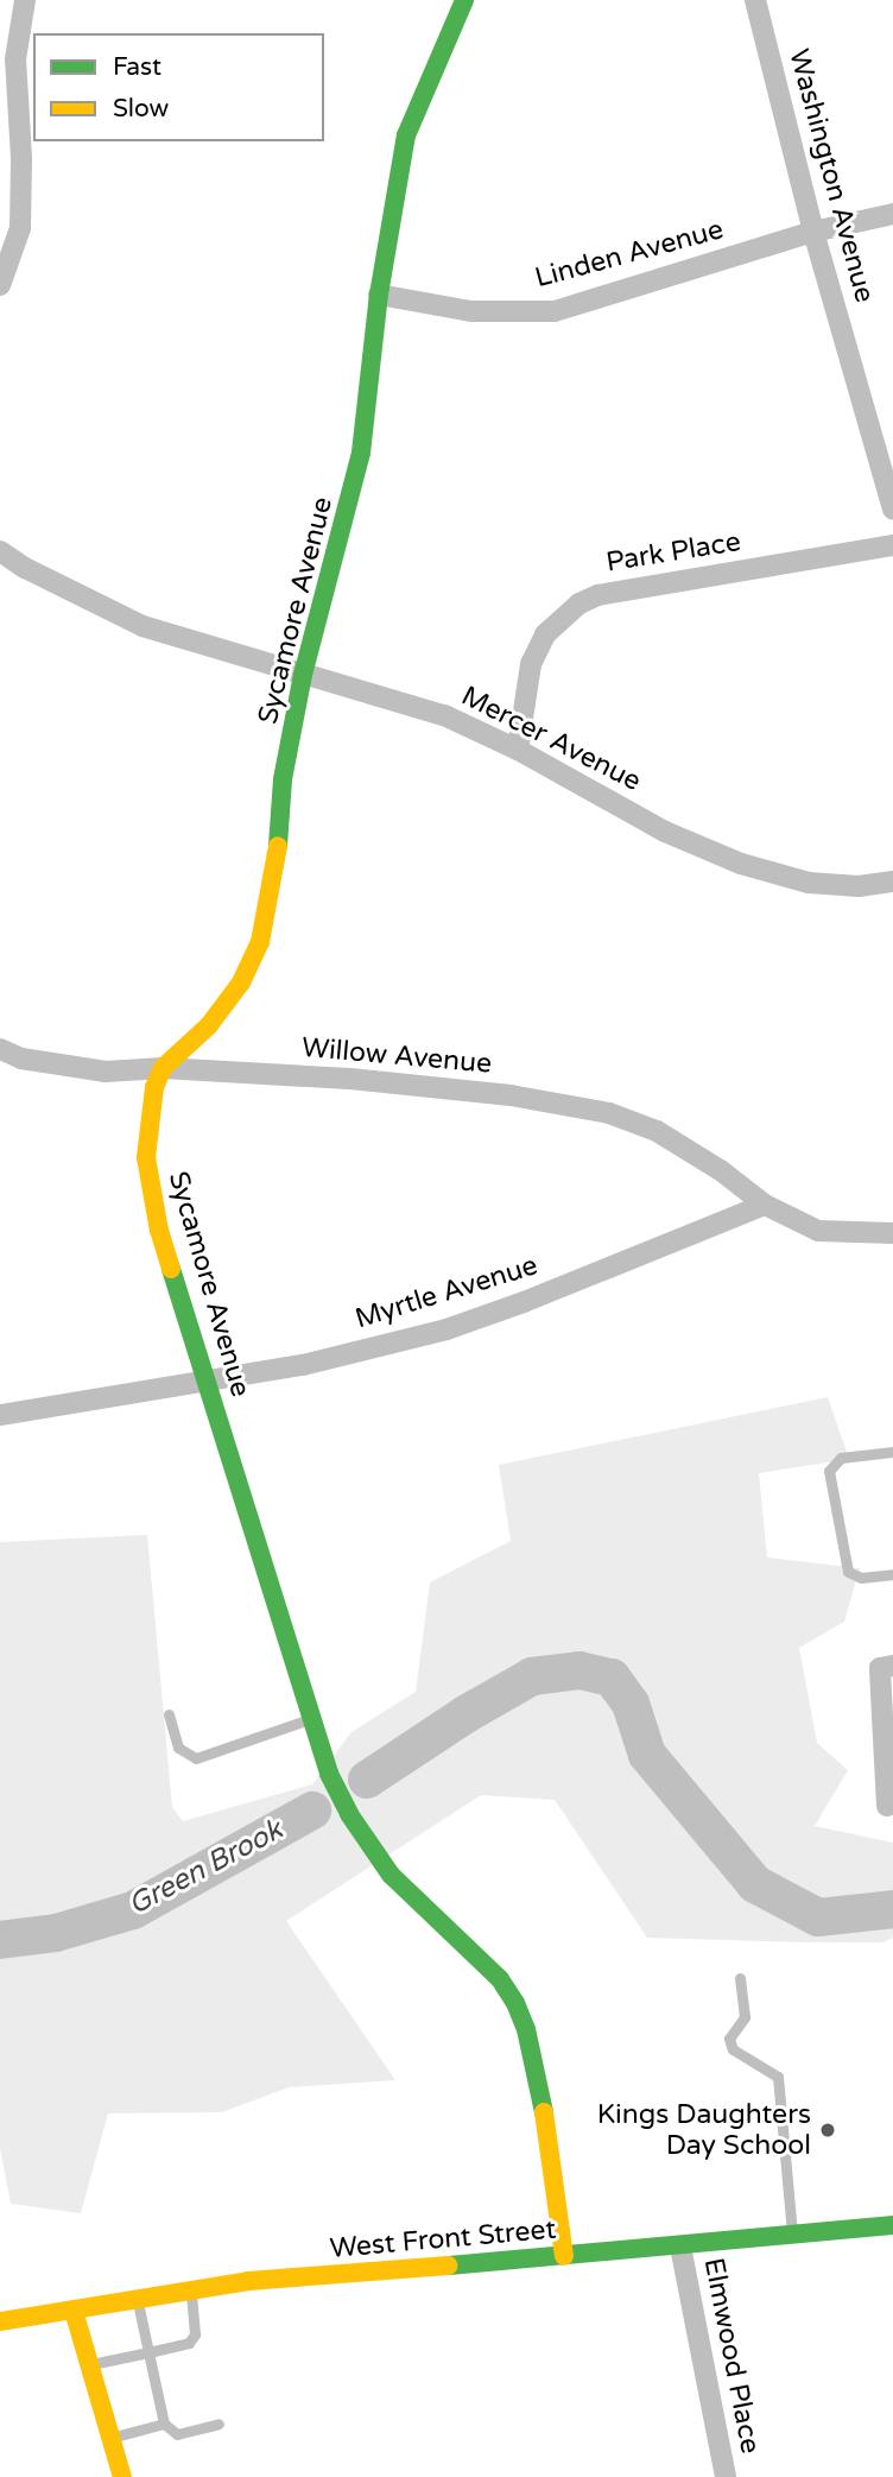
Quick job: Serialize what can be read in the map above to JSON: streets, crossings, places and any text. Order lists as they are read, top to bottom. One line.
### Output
{"streets":{"street":["Washington Avenue","Linden Avenue","Park Place","Sycamore Avenue","Mercer Avenue","Willow Avenue","Myrtle Avenue","West Front Street","Elmwood Place"]},"crossings":[["Washington Avenue","Linden Avenue"],["Linden Avenue","Sycamore Avenue"],["Park Place","Mercer Avenue"],["Sycamore Avenue","Mercer Avenue"],["Sycamore Avenue","Willow Avenue"],["Sycamore Avenue","Myrtle Avenue"],["Sycamore Avenue","West Front Street"],["Willow Avenue","Myrtle Avenue"],["West Front Street","Elmwood Place"]],"water":["Green Brook"],"places":["Kings Daughters Day School"],"legend":["Fast","Slow"]}
